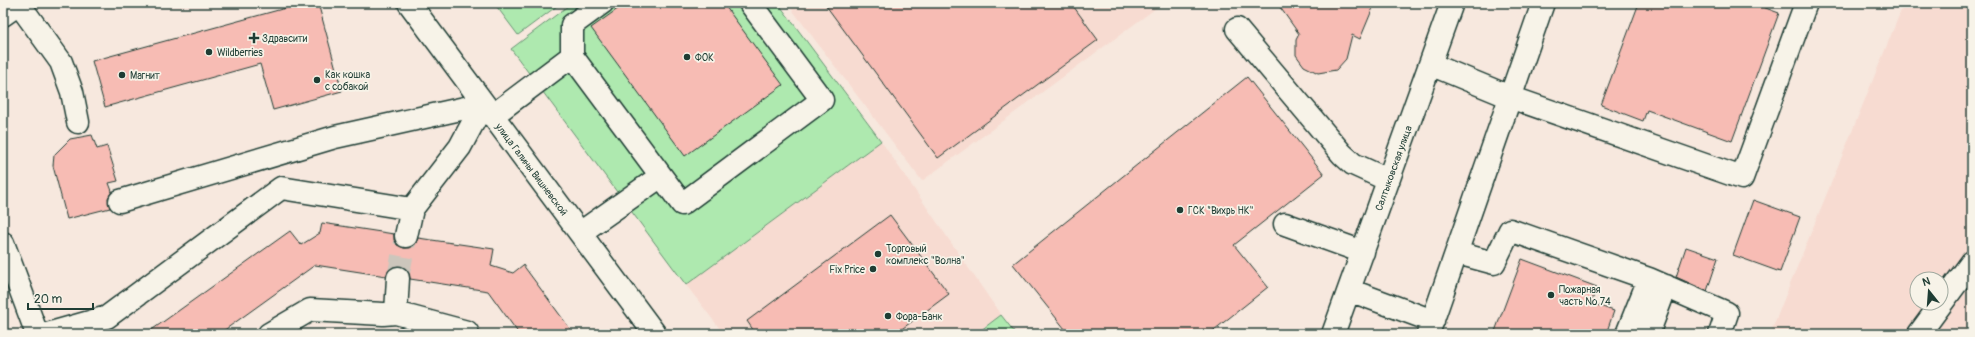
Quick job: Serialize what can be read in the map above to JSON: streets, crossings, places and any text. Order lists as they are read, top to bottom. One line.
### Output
{"streets":{"street":["Салтыковская улица","улица Галины Вишневской"]},"places":{"health":["Здравсити"],"other":["Wildberries","ФОК","Магнит","Как кошка с собакой","ГСК \"Вихрь НК\"","Торговый комплекс \"Волна\"","Fix Price","Пожарная часть № 74","Фора-Банк"]},"scale_bar":"20 m","north":"top"}
